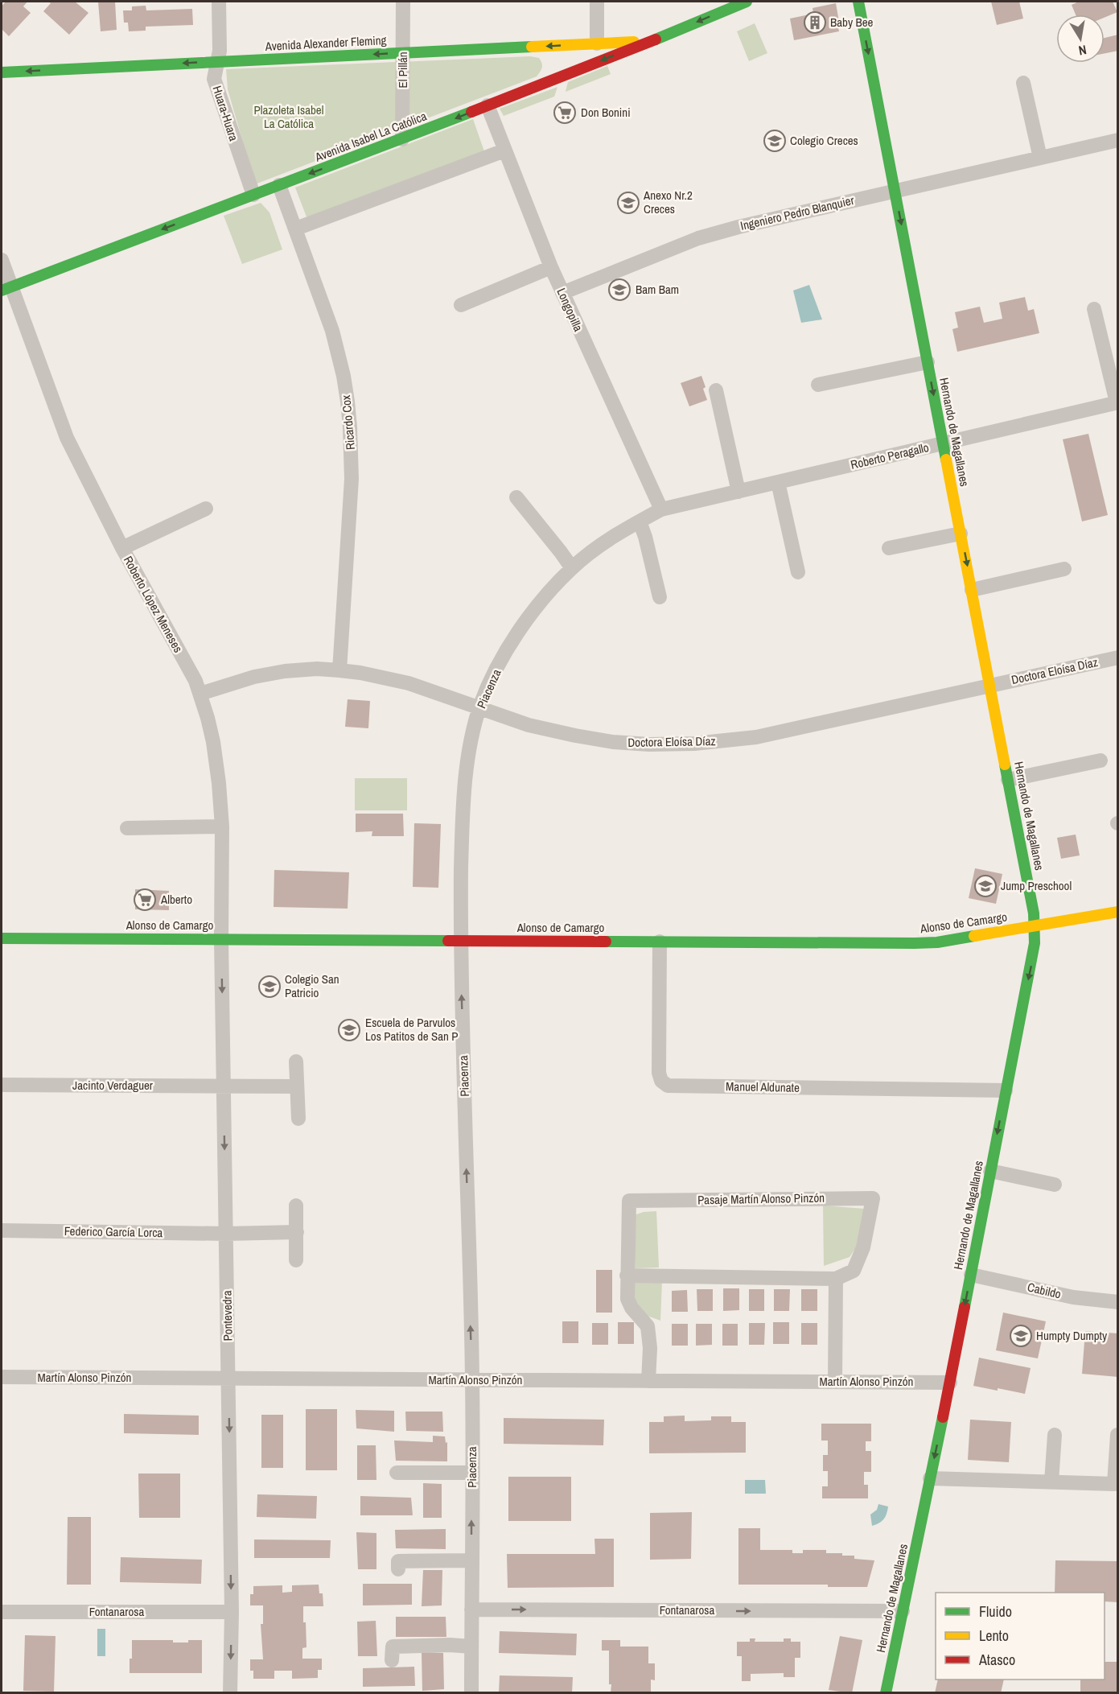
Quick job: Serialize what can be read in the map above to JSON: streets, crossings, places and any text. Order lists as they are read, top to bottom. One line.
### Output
{"streets":{"main road":["Avenida Alexander Fleming","Avenida Isabel La Católica","Hernando de Magallanes","Alonso de Camargo"],"street":["El Pillán","Huara-Huara","Ingeniero Pedro Blanquier","Longopilla","Ricardo Cox","Roberto Peragallo","Roberto López Meneses","Doctora Eloísa Díaz","Piacenza","Jacinto Verdaguer","Manuel Aldunate","Pasaje Martín Alonso Pinzón","Federico García Lorca","Cabildo","Pontevedra","Martín Alonso Pinzón","Fontanarosa"]},"crossings":[["Avenida Alexander Fleming","El Pillán"],["Avenida Alexander Fleming","Huara-Huara"],["Avenida Alexander Fleming","Avenida Isabel La Católica"],["El Pillán","Avenida Isabel La Católica"],["Huara-Huara","Avenida Isabel La Católica"],["Avenida Isabel La Católica","Longopilla"],["Avenida Isabel La Católica","Ricardo Cox"],["Avenida Isabel La Católica","Roberto López Meneses"],["Ingeniero Pedro Blanquier","Longopilla"],["Ingeniero Pedro Blanquier","Hernando de Magallanes"],["Longopilla","Roberto Peragallo"],["Longopilla","Piacenza"],["Ricardo Cox","Doctora Eloísa Díaz"],["Hernando de Magallanes","Roberto Peragallo"],["Hernando de Magallanes","Doctora Eloísa Díaz"],["Hernando de Magallanes","Alonso de Camargo"],["Hernando de Magallanes","Manuel Aldunate"],["Hernando de Magallanes","Cabildo"],["Hernando de Magallanes","Martín Alonso Pinzón"],["Hernando de Magallanes","Fontanarosa"],["Roberto Peragallo","Piacenza"],["Roberto López Meneses","Doctora Eloísa Díaz"],["Roberto López Meneses","Alonso de Camargo"],["Roberto López Meneses","Pontevedra"],["Doctora Eloísa Díaz","Piacenza"],["Piacenza","Alonso de Camargo"],["Piacenza","Martín Alonso Pinzón"],["Piacenza","Fontanarosa"],["Alonso de Camargo","Manuel Aldunate"],["Alonso de Camargo","Pontevedra"],["Jacinto Verdaguer","Pontevedra"],["Pasaje Martín Alonso Pinzón","Martín Alonso Pinzón"],["Federico García Lorca","Pontevedra"],["Pontevedra","Martín Alonso Pinzón"],["Pontevedra","Fontanarosa"]],"one_way":["Avenida Alexander Fleming","Avenida Isabel La Católica","Hernando de Magallanes","Piacenza","Pontevedra","Fontanarosa"],"parks":["Plazoleta Isabel La Católica"],"places":{"building":["Baby Bee"],"supermarket":["Don Bonini","Alberto"],"school or university":["Colegio Creces","Anexo Nr.2 Creces","Bam Bam","Jump Preschool","Colegio San Patricio","Escuela de Parvulos Los Patitos de San P","Humpty Dumpty"]},"legend":["Fluido","Lento","Atasco"],"north":"bottom"}
